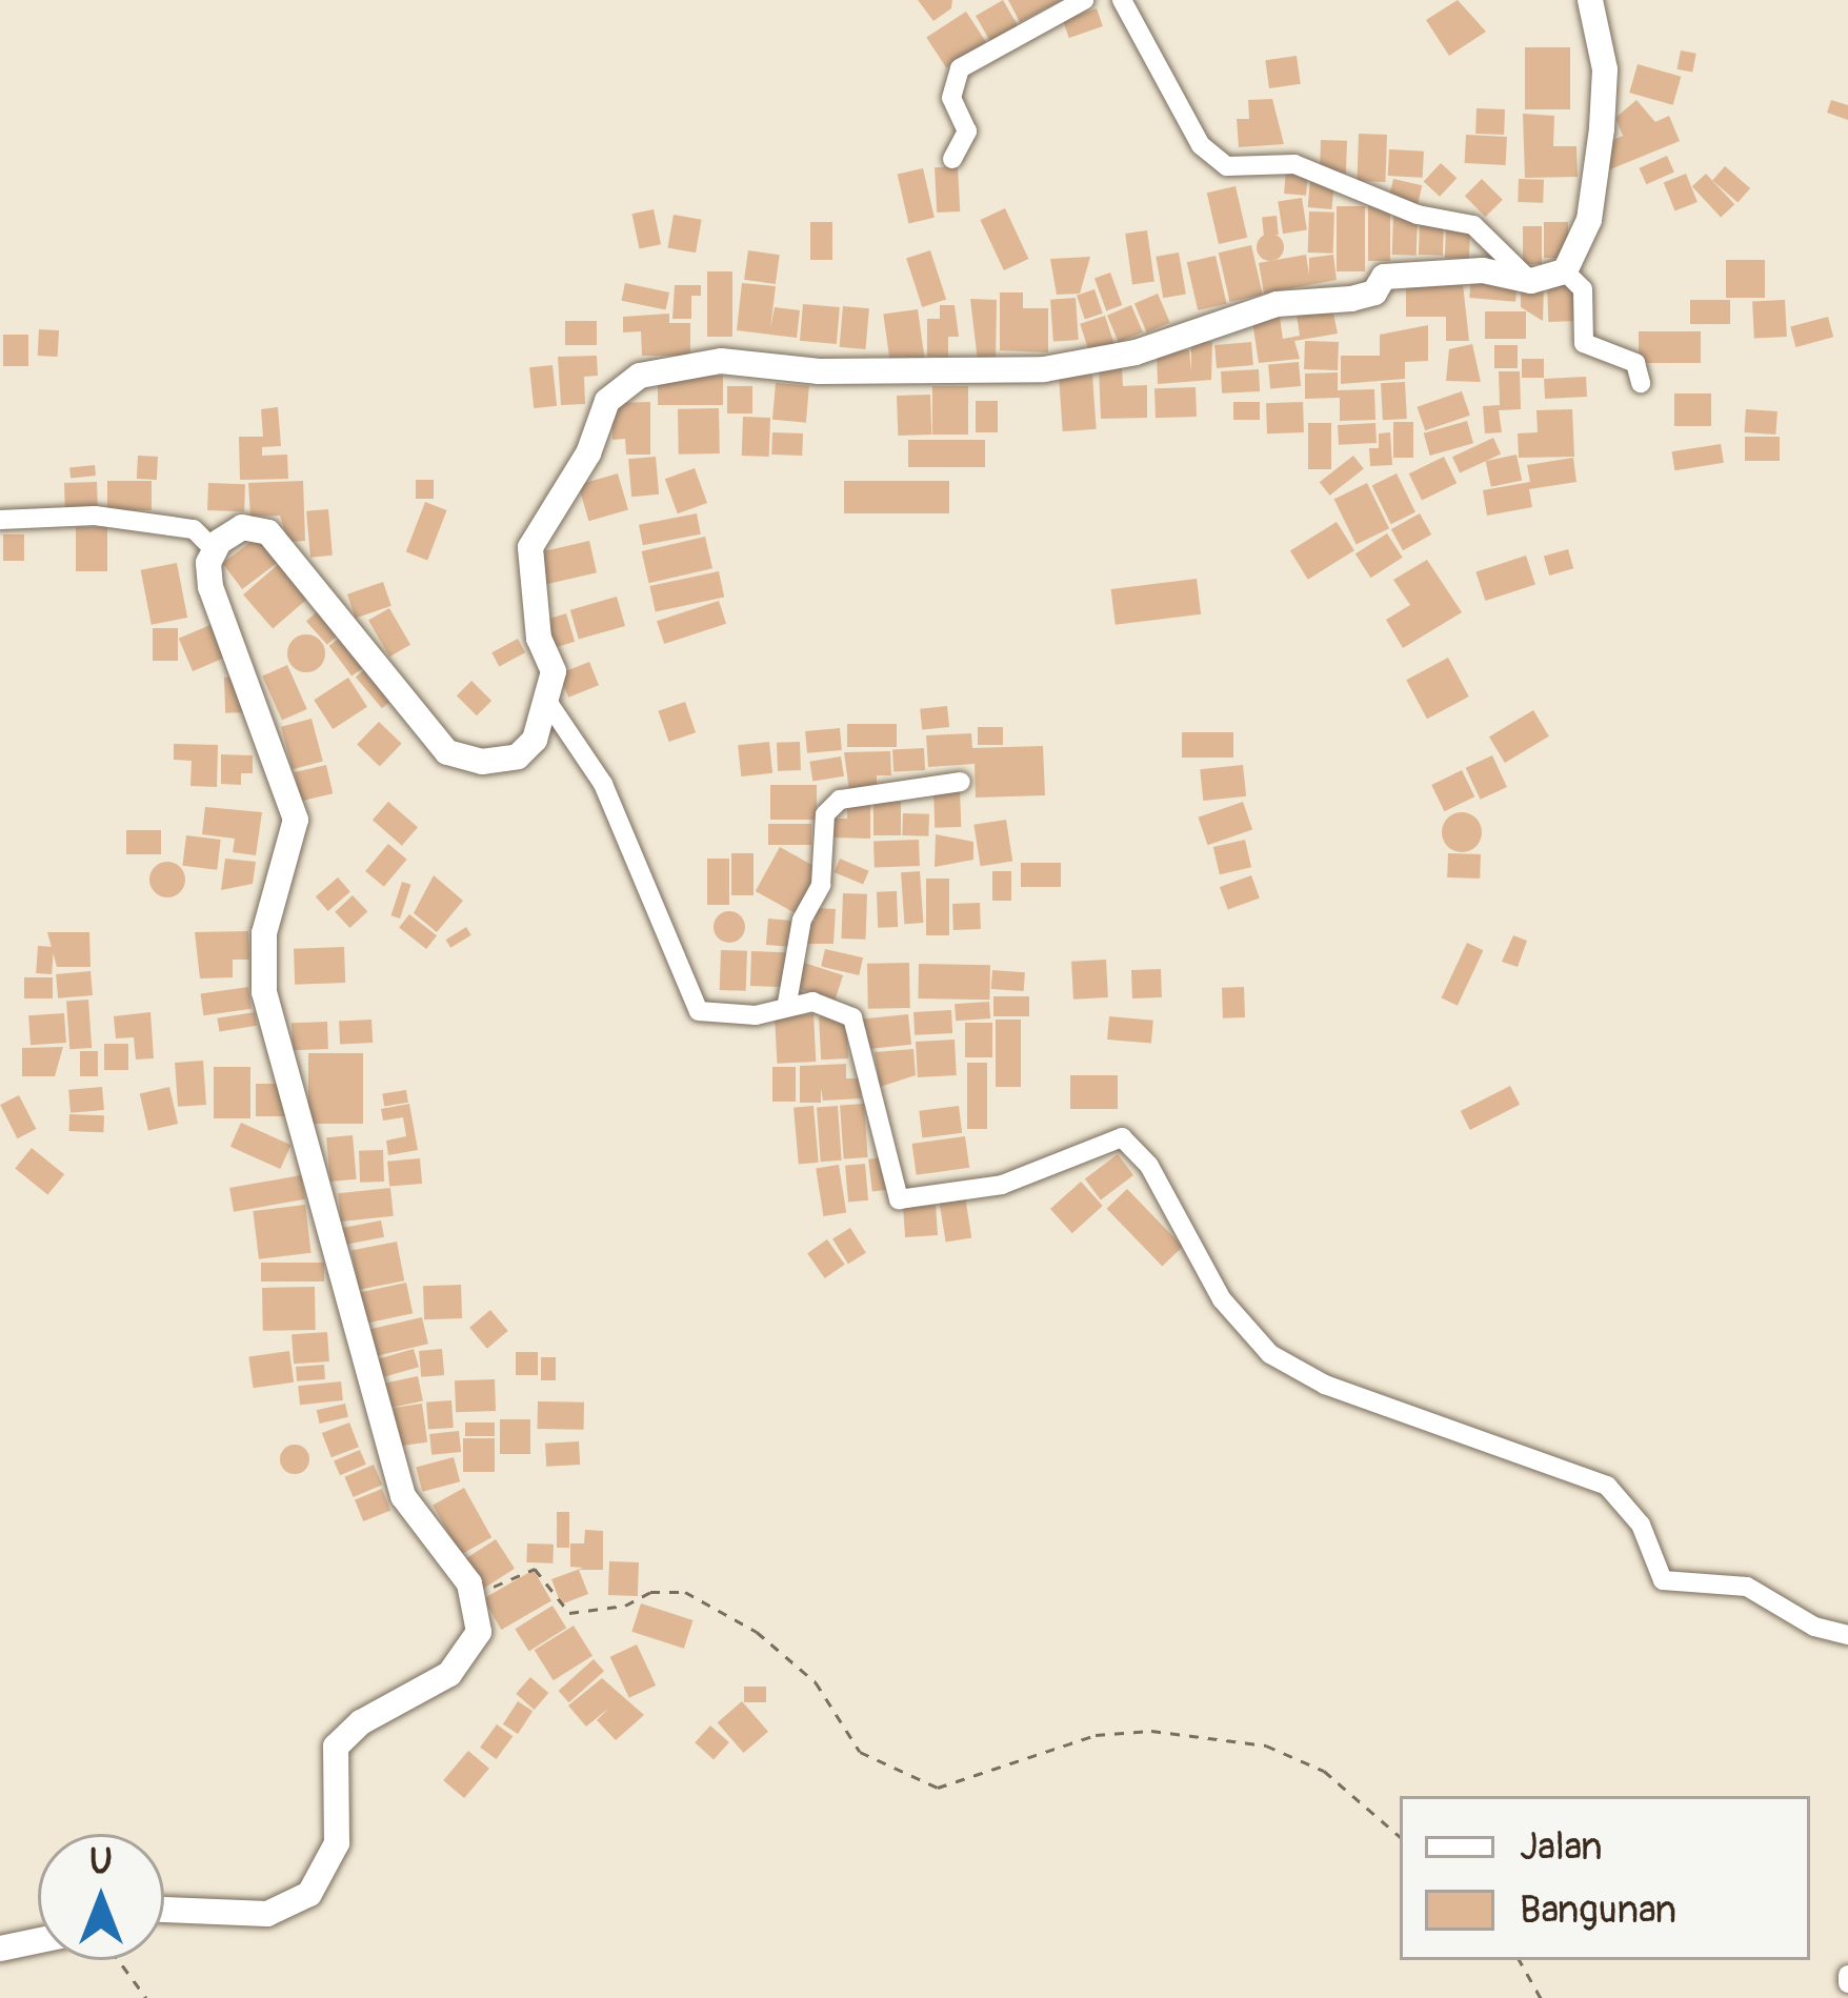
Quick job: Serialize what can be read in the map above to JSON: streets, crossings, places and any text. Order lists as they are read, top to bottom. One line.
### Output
{"legend":["Jalan","Bangunan"],"north":"top"}
